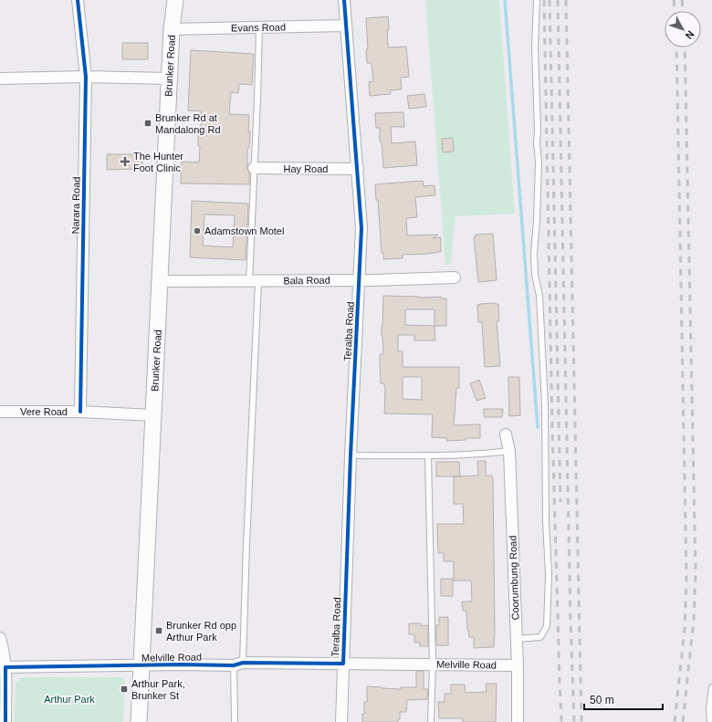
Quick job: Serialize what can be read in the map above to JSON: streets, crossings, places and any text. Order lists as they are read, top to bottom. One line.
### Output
{"streets":{"main road":["Brunker Road"],"street":["Evans Road","Hay Road","Narara Road","Bala Road","Teralba Road","Vere Road","Coorumbung Road","Melville Road"]},"crossings":[["Evans Road","Brunker Road"],["Evans Road","Teralba Road"],["Brunker Road","Bala Road"],["Brunker Road","Vere Road"],["Brunker Road","Melville Road"],["Hay Road","Teralba Road"],["Narara Road","Vere Road"],["Bala Road","Teralba Road"],["Teralba Road","Melville Road"],["Coorumbung Road","Melville Road"]],"parks":["Arthur Park"],"places":{"transit":["Brunker Rd at Mandalong Rd","Brunker Rd opp Arthur Park","Arthur Park, Brunker St"],"health":["The Hunter Foot Clinic"],"other":["Adamstown Motel"]},"scale_bar":"50 m","north":"bottom right"}
